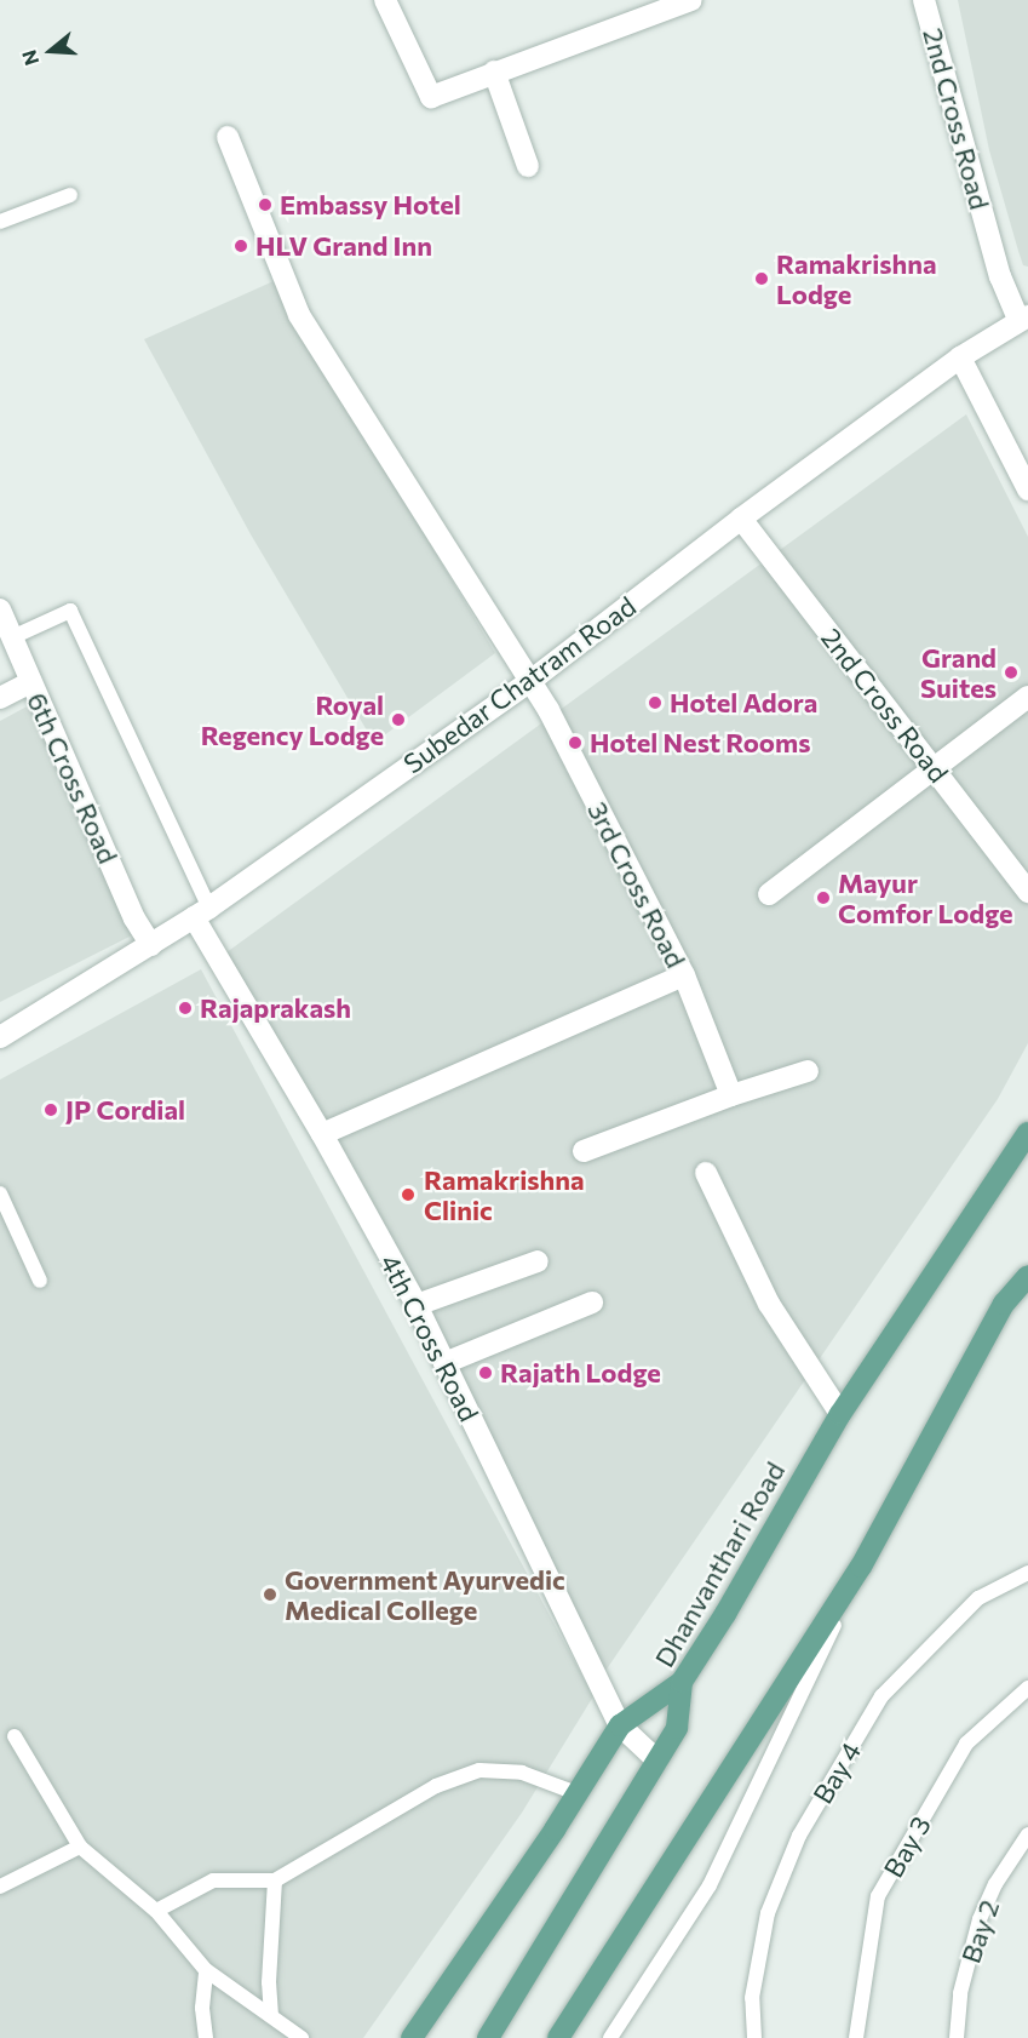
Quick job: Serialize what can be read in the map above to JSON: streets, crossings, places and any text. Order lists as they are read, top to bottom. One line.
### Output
{"streets":{"main road":["Dhanvanthari Road"],"street":["2nd Cross Road","Subedar Chatram Road","6th Cross Road","3rd Cross Road","4th Cross Road"],"lane":["Bay 4","Bay 3","Bay 2"]},"crossings":[["2nd Cross Road","Subedar Chatram Road"],["Subedar Chatram Road","6th Cross Road"],["Subedar Chatram Road","3rd Cross Road"],["Subedar Chatram Road","4th Cross Road"],["4th Cross Road","Dhanvanthari Road"]],"places":["Embassy Hotel","HLV Grand Inn","Ramakrishna Lodge","Grand Suites","Hotel Adora","Royal Regency Lodge","Hotel Nest Rooms","Mayur Comfor Lodge","Rajaprakash","JP Cordial","Ramakrishna Clinic","Rajath Lodge","Government Ayurvedic Medical College"],"north":"left"}
